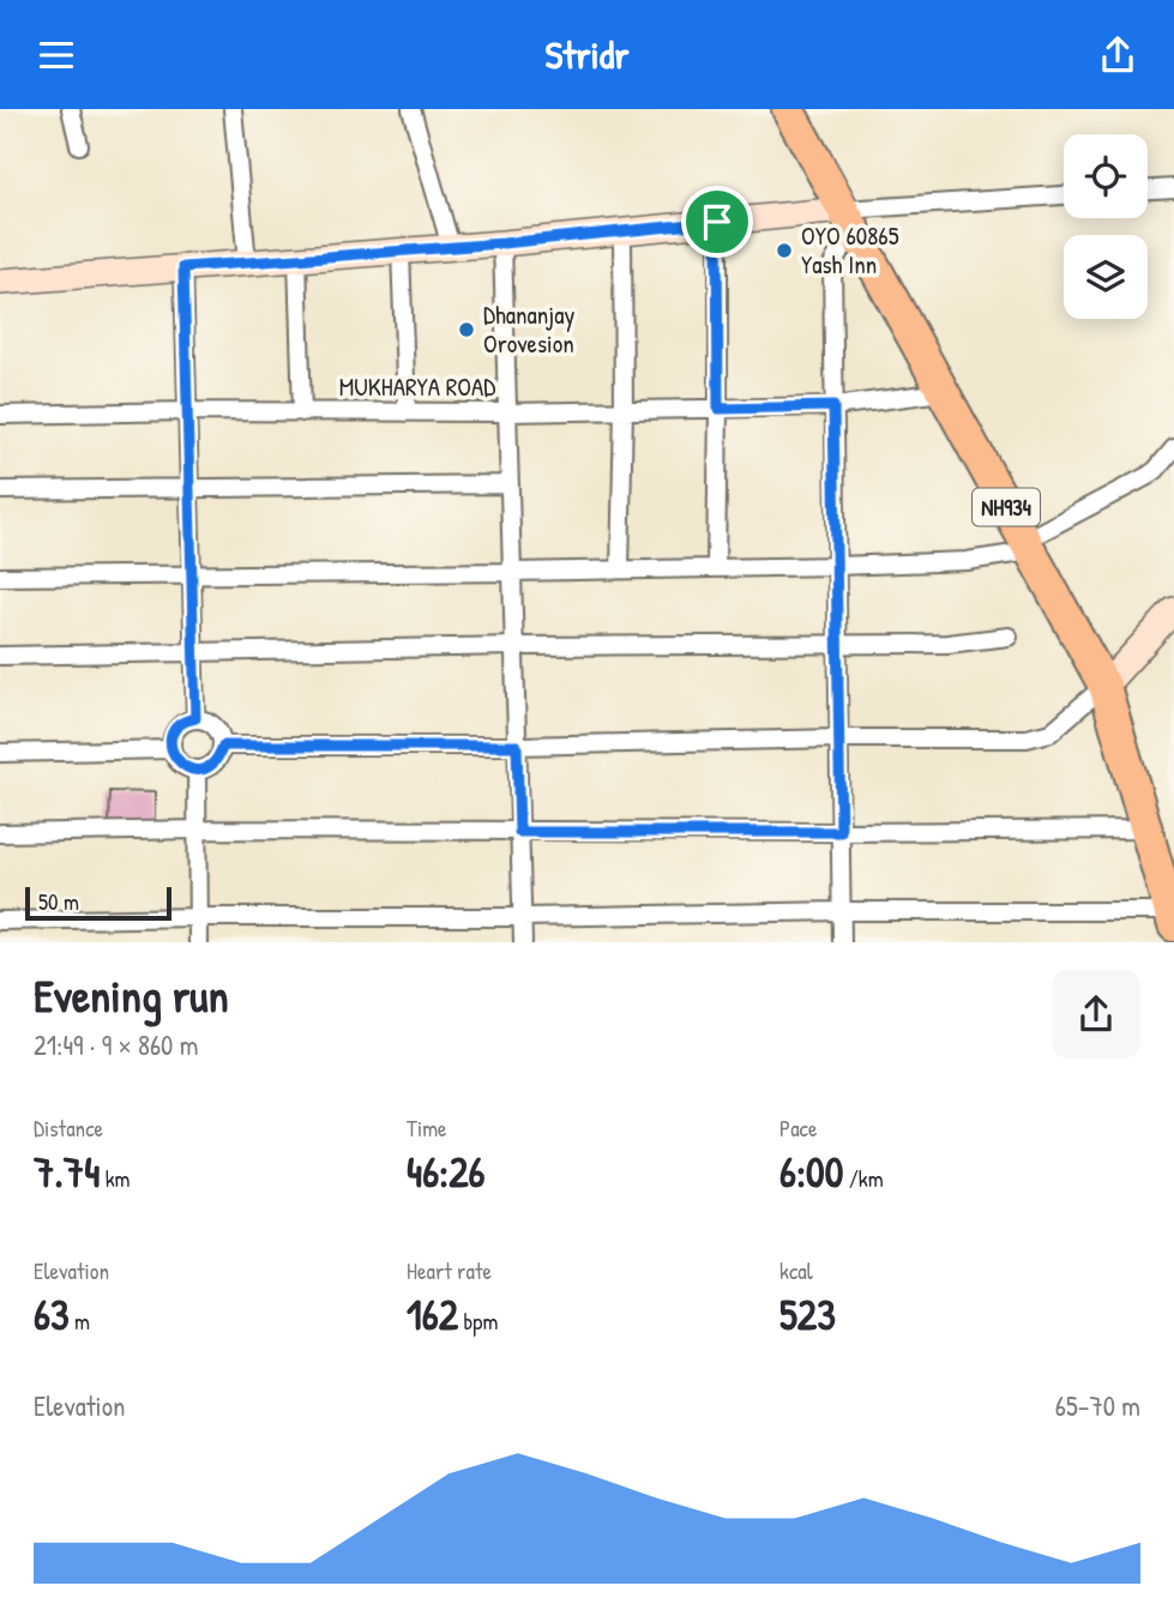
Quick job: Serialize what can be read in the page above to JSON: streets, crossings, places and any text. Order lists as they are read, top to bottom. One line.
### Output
{"streets":{"highway":["NH934"],"street":["MUKHARYA ROAD"]},"crossings":[["MUKHARYA ROAD","NH934"]],"places":["OYO 60865 Yash Inn","Dhananjay Orovesion"],"scale_bar":"50 m","page":{"header":"Stridr","scale":"50 m","heading":["Evening run","21:49 · 9 × 860 m"],"stats":[["Distance","7.74 km"],["Time","46:26"],["Pace","6:00 /km"],["Elevation","63 m"],["Heart rate","162 bpm"],["kcal","523"]],"chart":["Elevation","65–70 m"]}}
